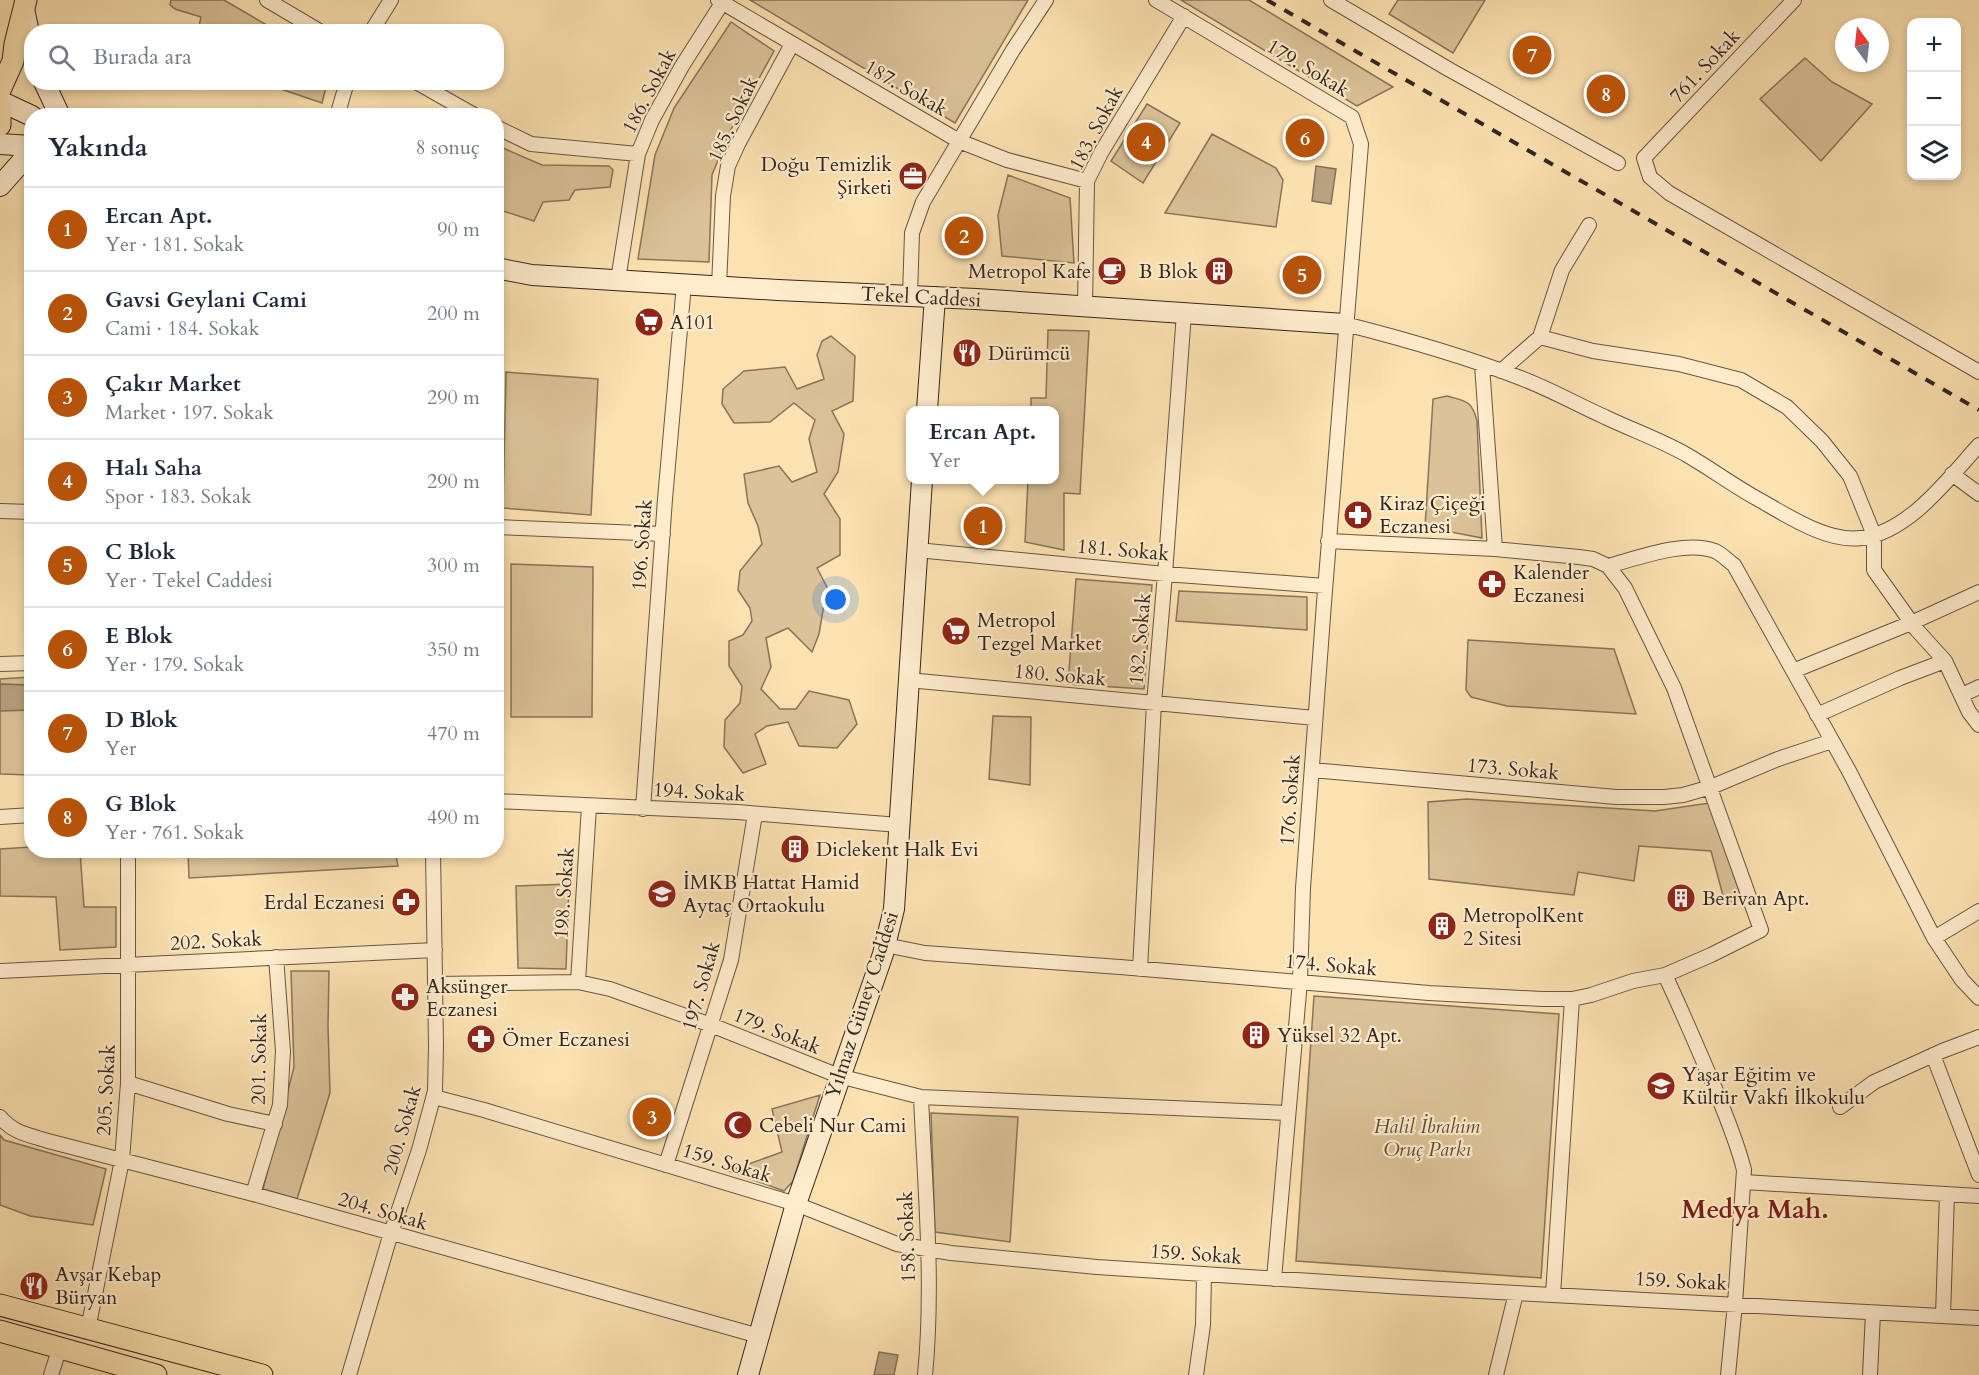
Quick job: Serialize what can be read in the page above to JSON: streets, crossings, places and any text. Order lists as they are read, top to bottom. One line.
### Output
{"streets":{"street":["761. Sokak","179. Sokak","187. Sokak","186. Sokak","185. Sokak","183. Sokak","Tekel Caddesi","196. Sokak","181. Sokak","182. Sokak","180. Sokak","173. Sokak","194. Sokak","176. Sokak","198. Sokak","202. Sokak","174. Sokak","197. Sokak","Yılmaz Güney Caddesi","201. Sokak","205. Sokak","200. Sokak","159. Sokak","204. Sokak","158. Sokak"]},"crossings":[["179. Sokak","183. Sokak"],["179. Sokak","Tekel Caddesi"],["179. Sokak","176. Sokak"],["179. Sokak","198. Sokak"],["179. Sokak","197. Sokak"],["179. Sokak","Yılmaz Güney Caddesi"],["179. Sokak","200. Sokak"],["179. Sokak","158. Sokak"],["187. Sokak","186. Sokak"],["187. Sokak","185. Sokak"],["187. Sokak","183. Sokak"],["186. Sokak","Tekel Caddesi"],["185. Sokak","Tekel Caddesi"],["183. Sokak","Tekel Caddesi"],["Tekel Caddesi","196. Sokak"],["Tekel Caddesi","182. Sokak"],["Tekel Caddesi","176. Sokak"],["196. Sokak","194. Sokak"],["181. Sokak","182. Sokak"],["181. Sokak","176. Sokak"],["181. Sokak","Yılmaz Güney Caddesi"],["182. Sokak","180. Sokak"],["182. Sokak","174. Sokak"],["180. Sokak","176. Sokak"],["180. Sokak","Yılmaz Güney Caddesi"],["173. Sokak","176. Sokak"],["173. Sokak","174. Sokak"],["194. Sokak","198. Sokak"],["194. Sokak","197. Sokak"],["194. Sokak","Yılmaz Güney Caddesi"],["176. Sokak","174. Sokak"],["176. Sokak","159. Sokak"],["202. Sokak","201. Sokak"],["202. Sokak","205. Sokak"],["202. Sokak","200. Sokak"],["174. Sokak","Yılmaz Güney Caddesi"],["197. Sokak","159. Sokak"],["Yılmaz Güney Caddesi","159. Sokak"],["Yılmaz Güney Caddesi","204. Sokak"],["201. Sokak","204. Sokak"],["205. Sokak","204. Sokak"],["200. Sokak","159. Sokak"],["200. Sokak","204. Sokak"],["159. Sokak","158. Sokak"]],"districts":["Medya Mah."],"parks":["Halil İbrahim Oruç Parkı"],"places":{"office":["Doğu Temizlik Şirketi"],"cafe":["Metropol Kafe"],"building":["B Blok","Diclekent Halk Evi","Berivan Apt.","MetropolKent 2 Sitesi","Yüksel 32 Apt."],"supermarket":["A101","Metropol Tezgel Market"],"restaurant":["Dürümcü","Avşar Kebap Büryan"],"pharmacy":["Kiraz Çiçeği Eczanesi","Kalender Eczanesi","Erdal Eczanesi","Aksünger Eczanesi","Ömer Eczanesi"],"school or university":["İMKB Hattat Hamid Aytaç Ortaokulu","Yaşar Eğitim ve Kültür Vakfı İlkokulu"],"mosque":["Cebeli Nur Cami"]},"north":"top","page":{"map_buttons":["+","−"],"search":"Burada ara","pins":["7","8","6","4","2","5","1","3"],"heading":["Yakında","8 sonuç"],"list":[{"mark":"1","name":"Ercan Apt.","note":"Yer · 181. Sokak","value":"90 m"},{"mark":"2","name":"Gavsi Geylani Cami","note":"Cami · 184. Sokak","value":"200 m"},{"mark":"3","name":"Çakır Market","note":"Market · 197. Sokak","value":"290 m"},{"mark":"4","name":"Halı Saha","note":"Spor · 183. Sokak","value":"290 m"},{"mark":"5","name":"C Blok","note":"Yer · Tekel Caddesi","value":"300 m"},{"mark":"6","name":"E Blok","note":"Yer · 179. Sokak","value":"350 m"},{"mark":"7","name":"D Blok","note":"Yer","value":"470 m"},{"mark":"8","name":"G Blok","note":"Yer · 761. Sokak","value":"490 m"}],"popup":["Ercan Apt.","Yer"]}}
